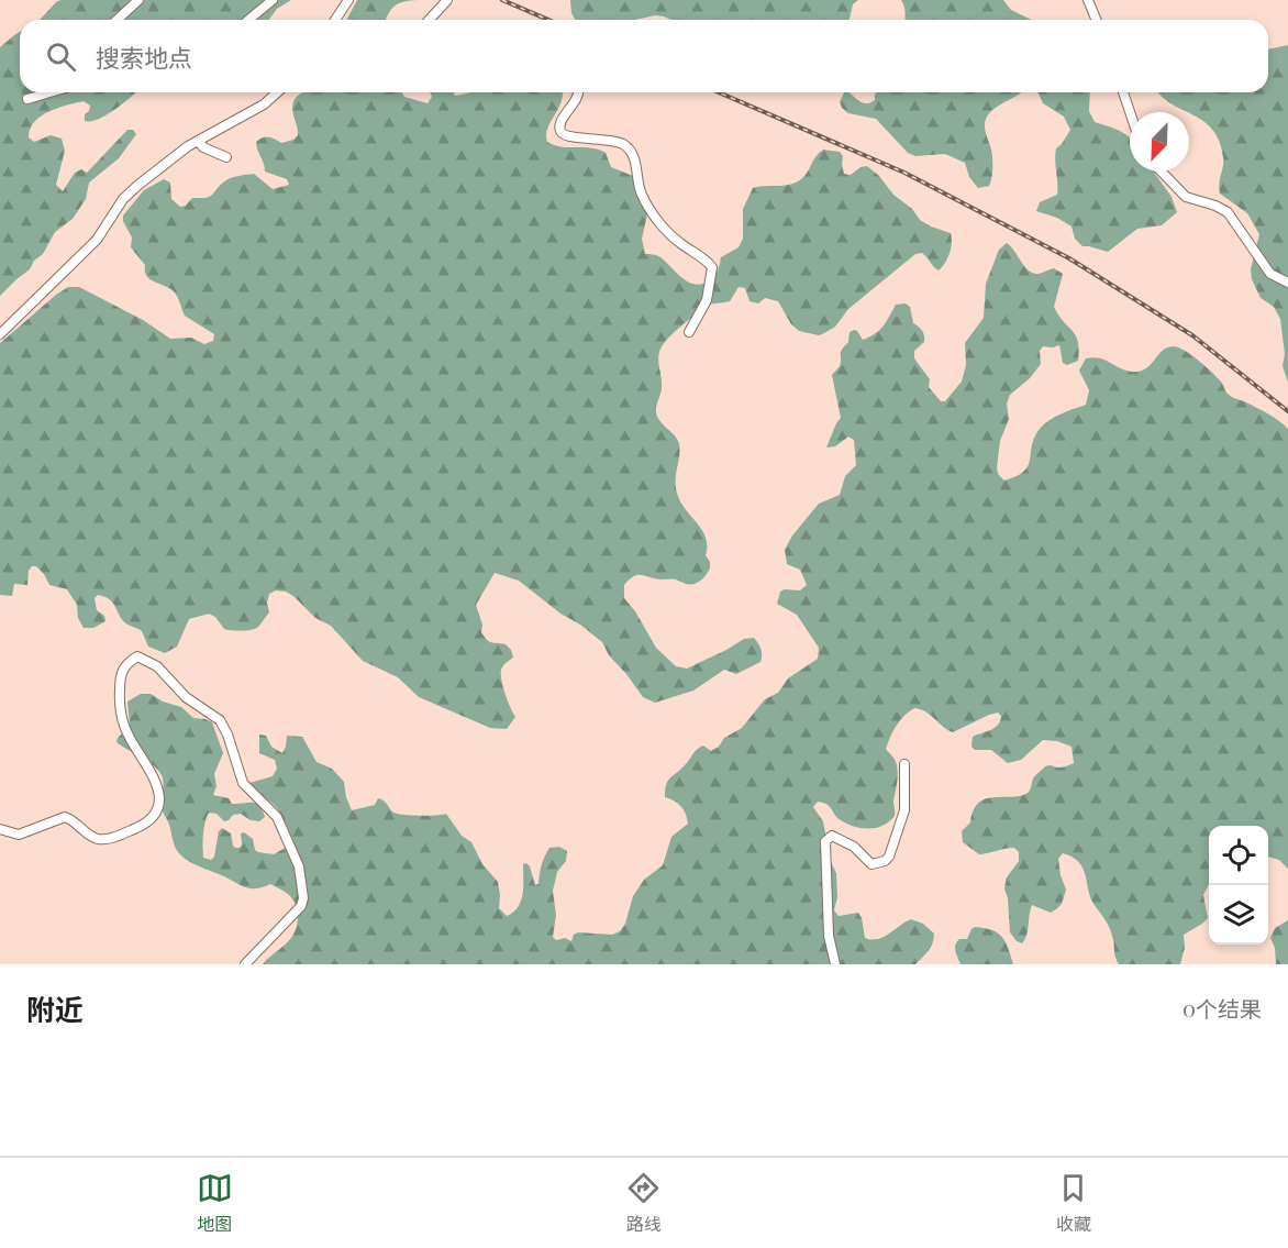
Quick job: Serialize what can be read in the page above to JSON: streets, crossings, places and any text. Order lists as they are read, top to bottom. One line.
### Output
{"north":"bottom left","page":{"search":"搜索地点","heading":["附近","0个结果"],"nav":["地图","路线","收藏"]}}
